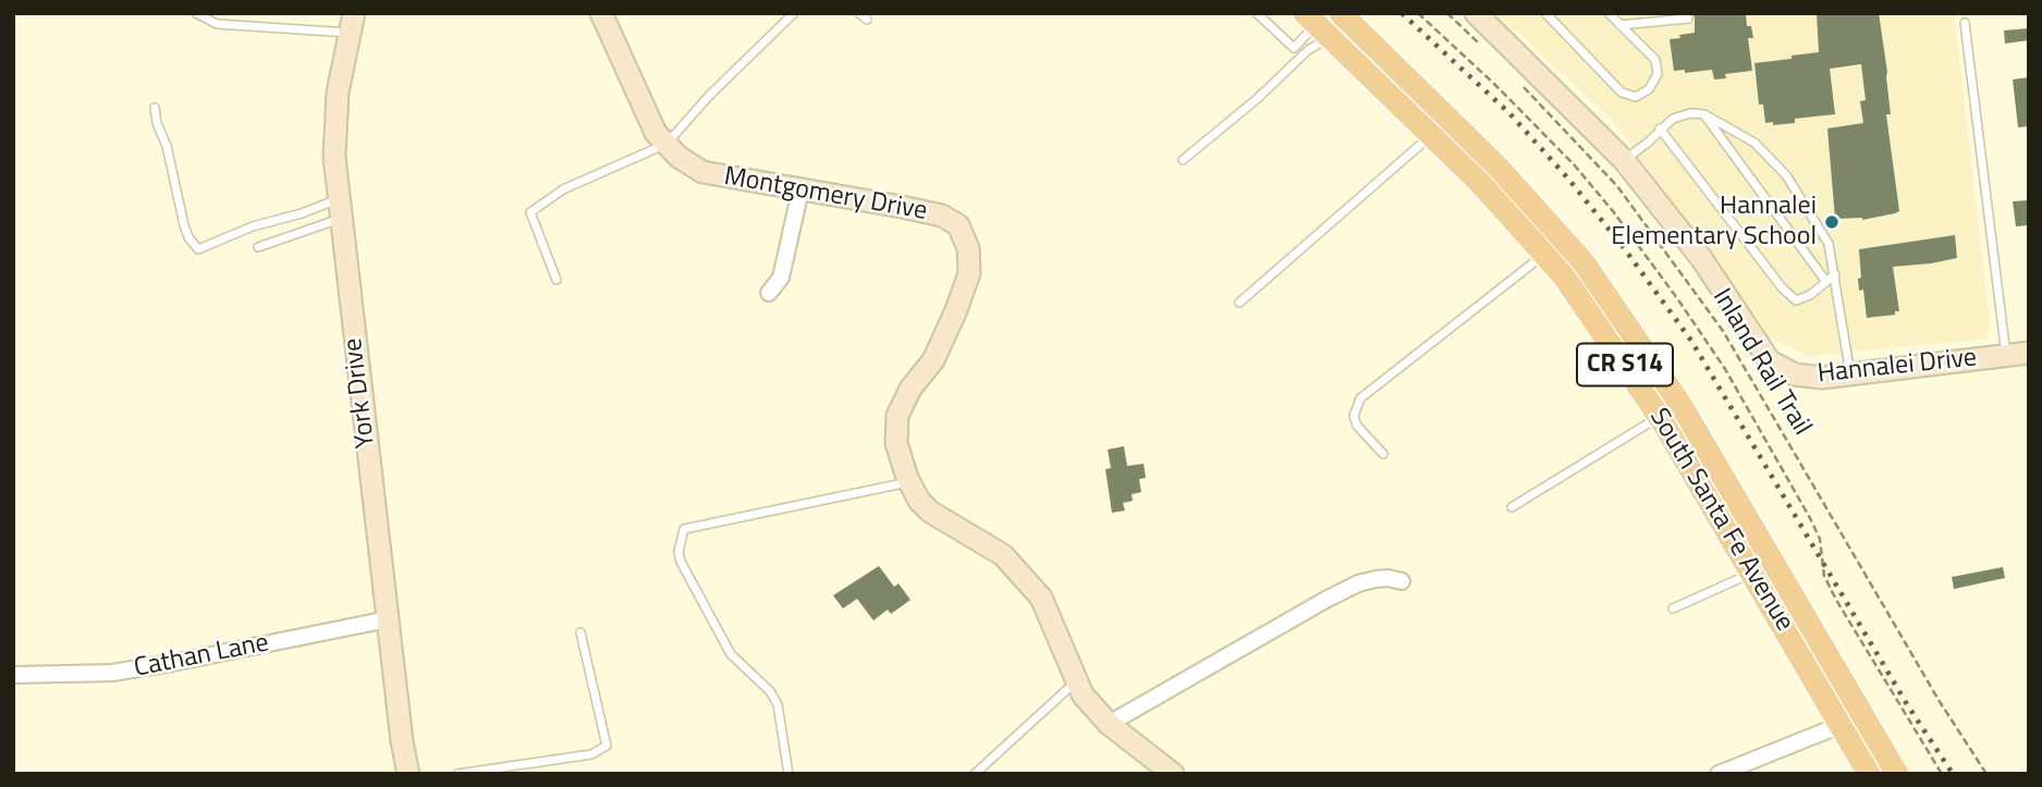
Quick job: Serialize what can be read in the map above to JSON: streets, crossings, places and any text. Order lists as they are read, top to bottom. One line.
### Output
{"streets":{"main road":["CR S14","South Santa Fe Avenue"],"street":["Montgomery Drive","Hannalei Drive","York Drive","Cathan Lane"],"path":["Inland Rail Trail"]},"crossings":[["York Drive","Cathan Lane"]],"places":["Hannalei Elementary School"]}
